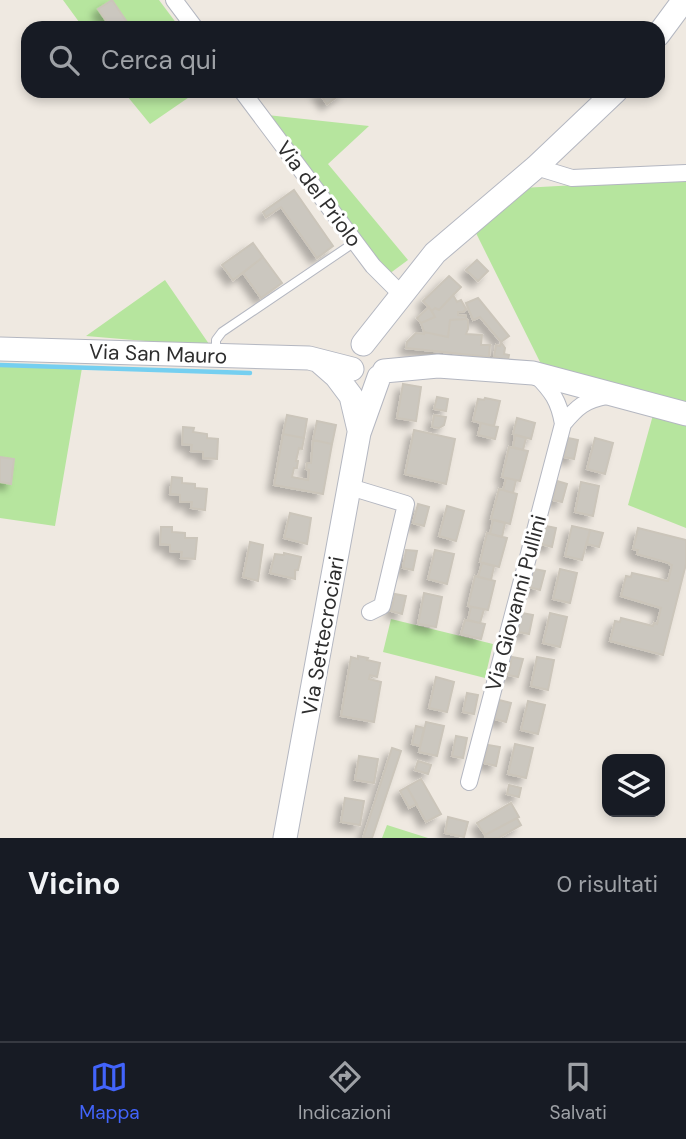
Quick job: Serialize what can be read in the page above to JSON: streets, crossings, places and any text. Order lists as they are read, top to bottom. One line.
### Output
{"streets":{"main road":["Via San Mauro","Via Settecrociari"],"street":["Via del Priolo","Via Giovanni Pullini"]},"crossings":[["Via del Priolo","Via Settecrociari"],["Via San Mauro","Via Giovanni Pullini"],["Via San Mauro","Via Settecrociari"]],"page":{"search":"Cerca qui","heading":["Vicino","0 risultati"],"nav":["Mappa","Indicazioni","Salvati"]}}
